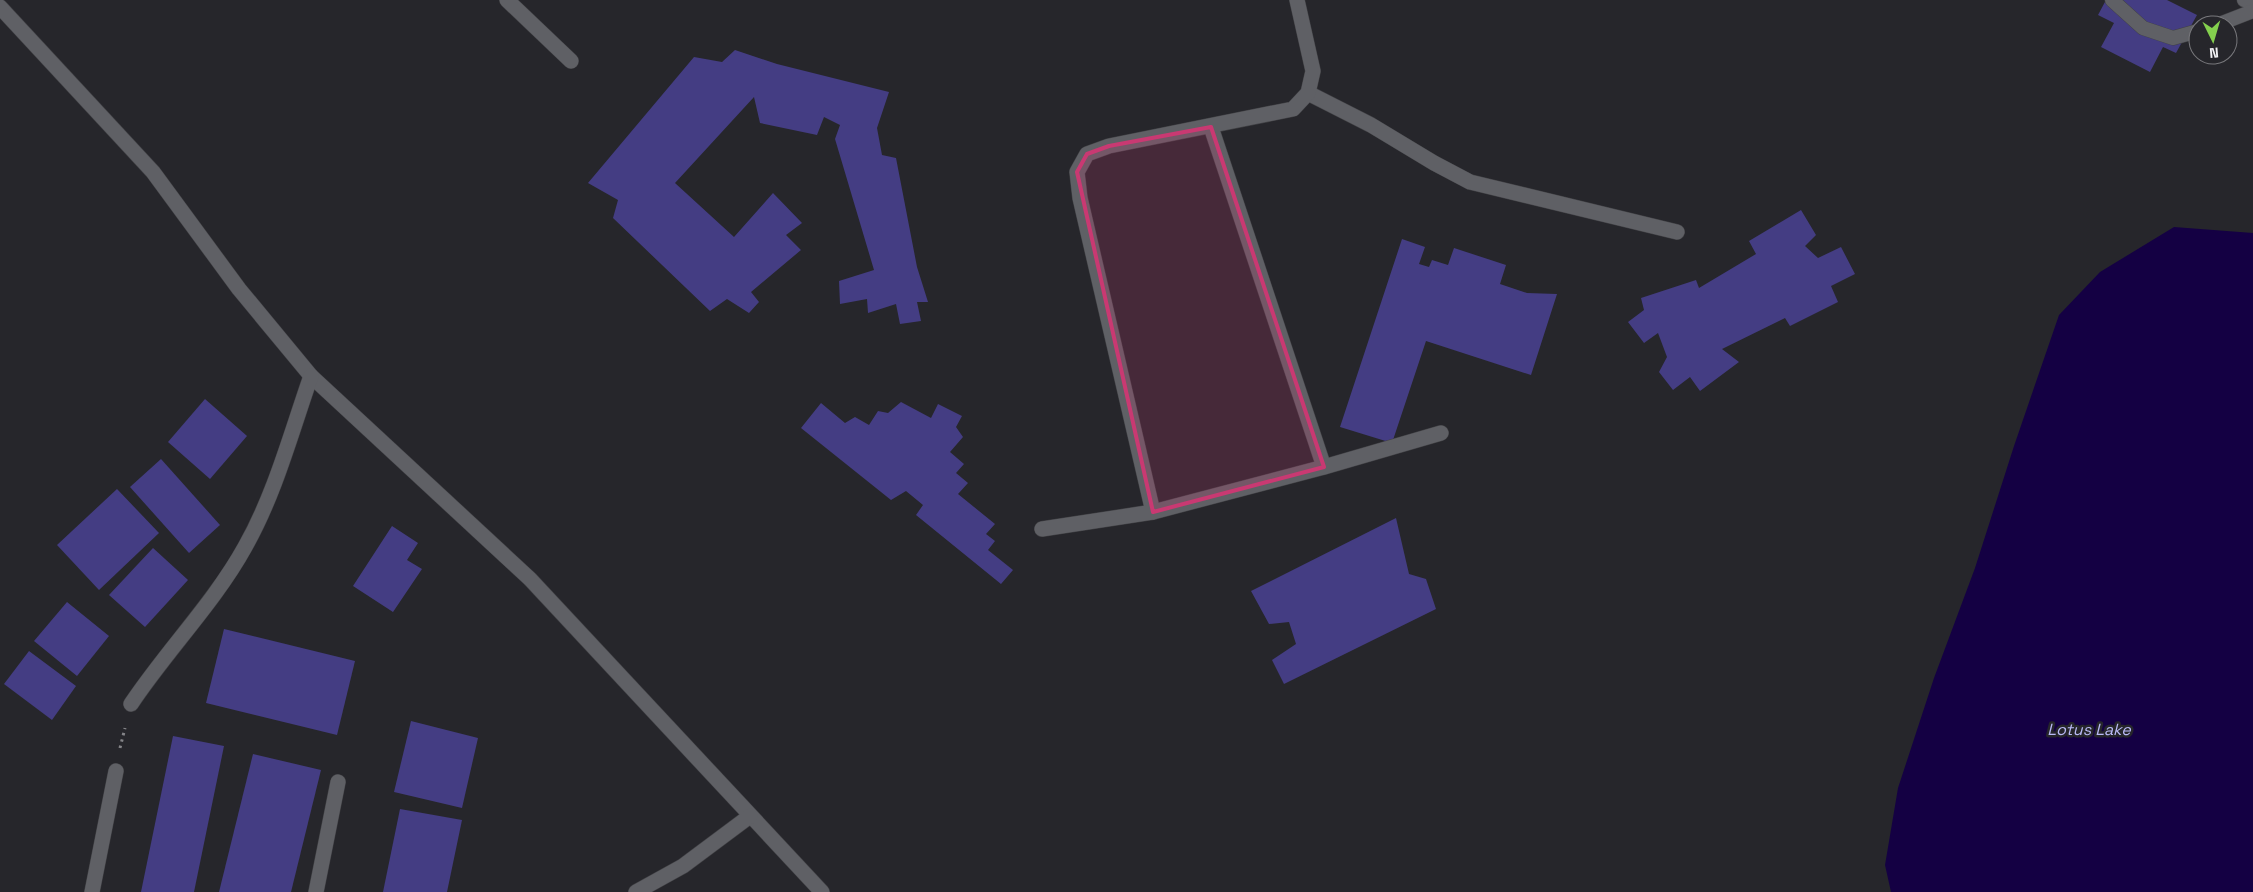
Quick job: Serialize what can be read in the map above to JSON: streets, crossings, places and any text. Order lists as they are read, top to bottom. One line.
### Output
{"water":["Lotus Lake"],"north":"bottom"}
